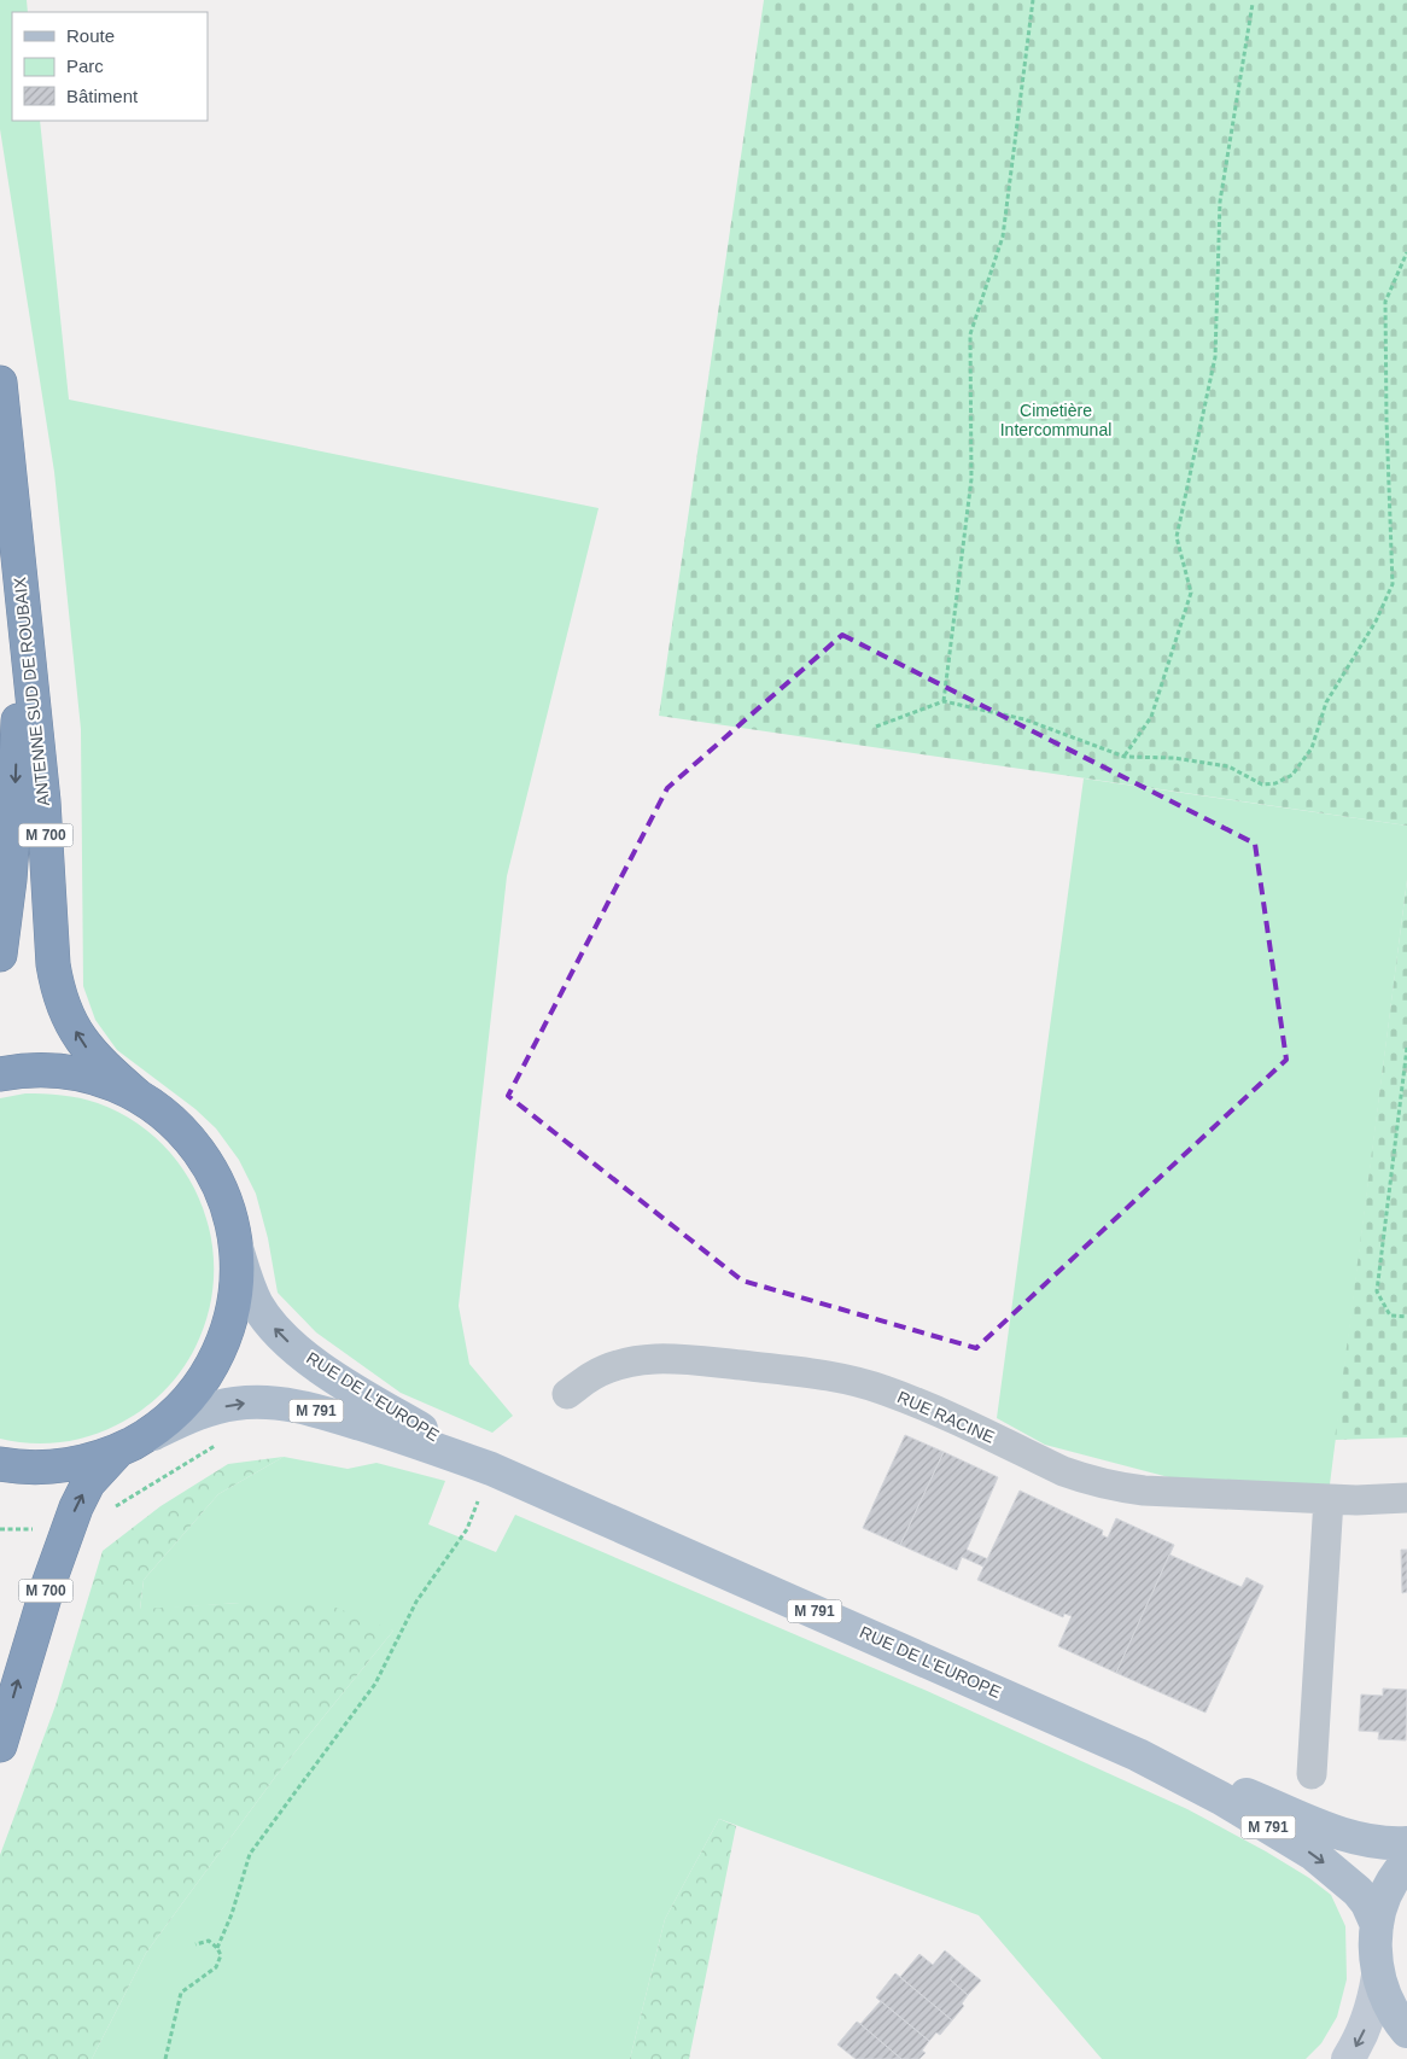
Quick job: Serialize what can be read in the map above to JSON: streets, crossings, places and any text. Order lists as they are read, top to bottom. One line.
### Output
{"streets":{"highway":["ANTENNE SUD DE ROUBAIX","M 700"],"main road":["RUE DE L'EUROPE","M 791"],"street":["RUE RACINE"]},"crossings":[["M 700","RUE DE L'EUROPE"]],"parks":["Cimetière Intercommunal"],"legend":["Route","Parc","Bâtiment"]}
